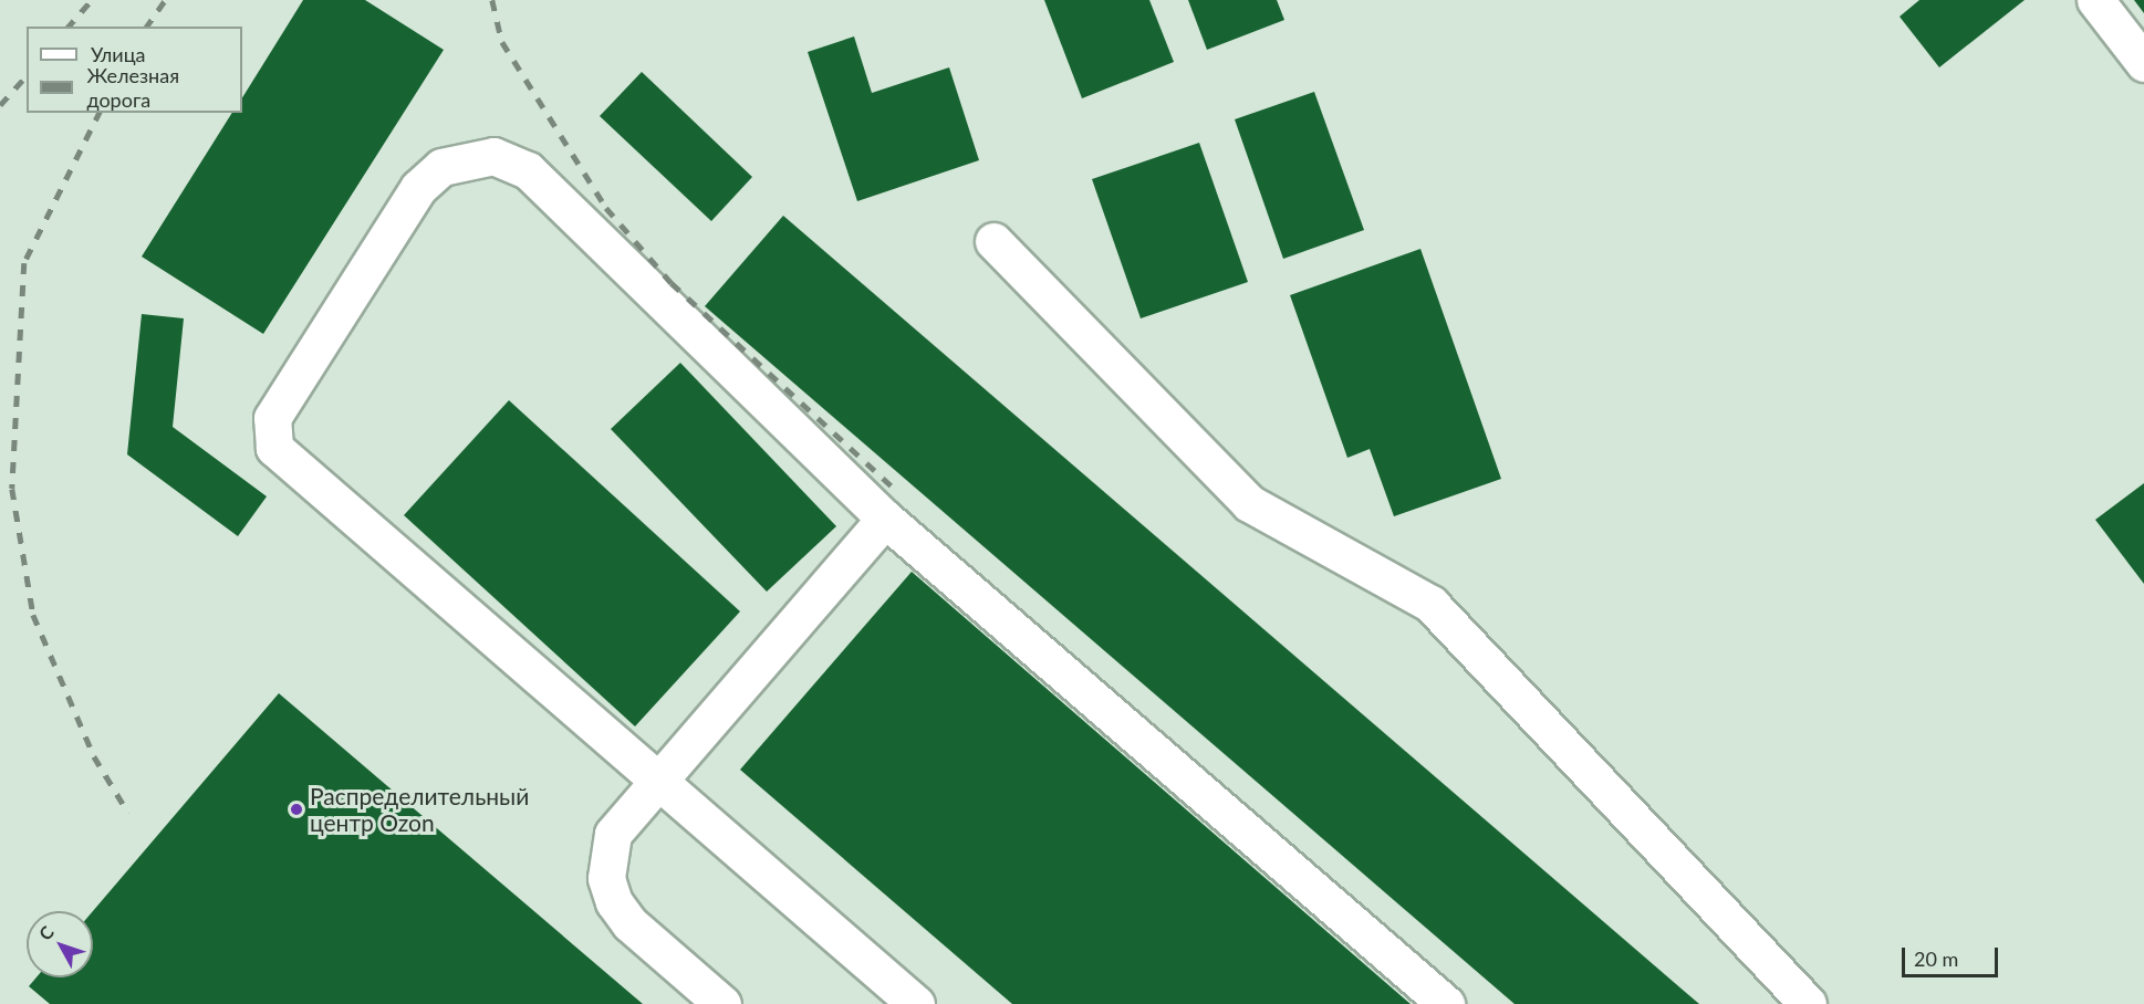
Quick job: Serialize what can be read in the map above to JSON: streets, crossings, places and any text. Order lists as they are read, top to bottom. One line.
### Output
{"places":["Распределительный центр Ozon"],"legend":["Улица","Железная дорога"],"scale_bar":"20 m","north":"top left"}
